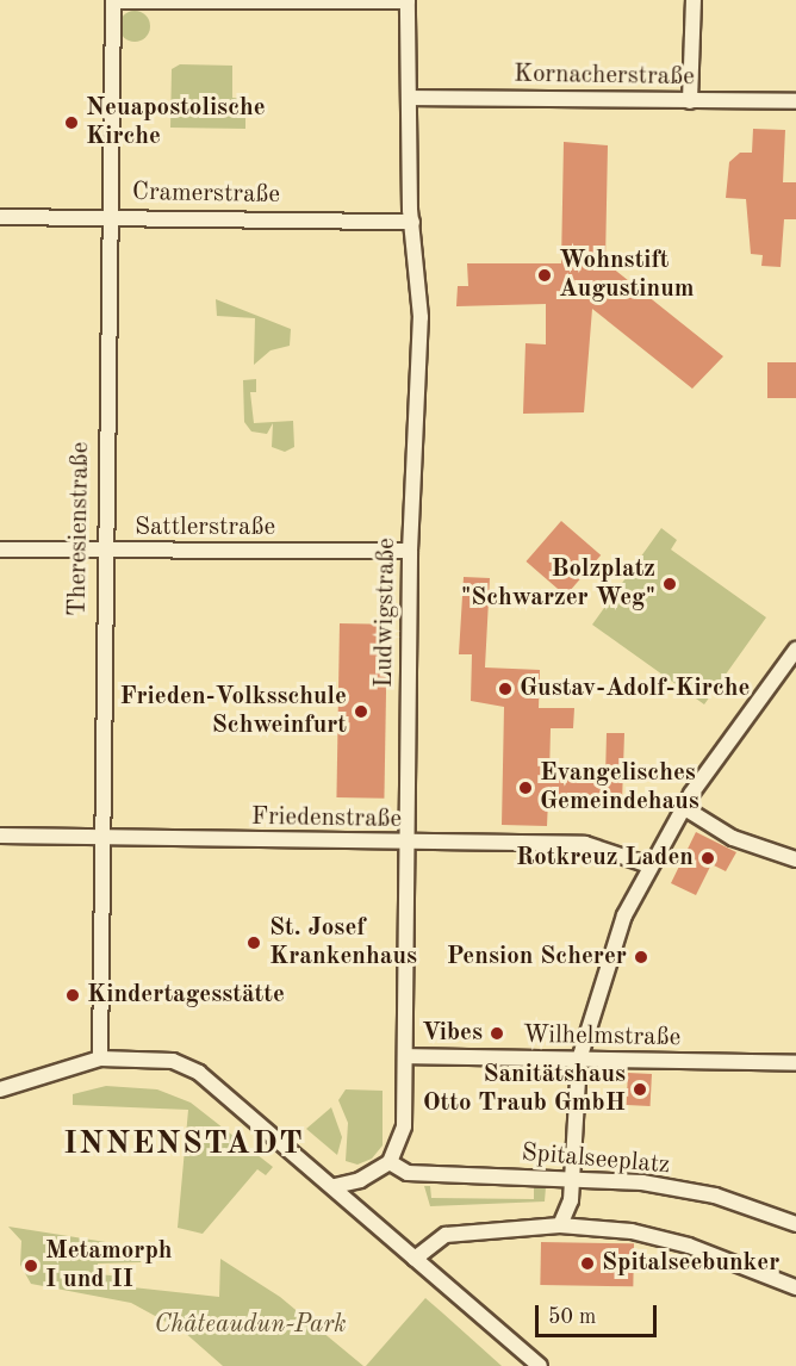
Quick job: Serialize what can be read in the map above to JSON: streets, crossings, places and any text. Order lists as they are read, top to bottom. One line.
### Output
{"streets":{"street":["Kornacherstraße","Cramerstraße","Sattlerstraße","Theresienstraße","Ludwigstraße","Friedenstraße","Wilhelmstraße","Spitalseeplatz"]},"crossings":[["Kornacherstraße","Ludwigstraße"],["Cramerstraße","Theresienstraße"],["Cramerstraße","Ludwigstraße"],["Sattlerstraße","Theresienstraße"],["Sattlerstraße","Ludwigstraße"],["Theresienstraße","Friedenstraße"],["Ludwigstraße","Friedenstraße"],["Ludwigstraße","Wilhelmstraße"],["Ludwigstraße","Spitalseeplatz"]],"districts":["INNENSTADT"],"parks":["Châteaudun-Park"],"places":["Neuapostolische Kirche","Wohnstift Augustinum","Bolzplatz \"Schwarzer Weg\"","Gustav-Adolf-Kirche","Frieden-Volksschule Schweinfurt","Evangelisches Gemeindehaus","Rotkreuz Laden","St. Josef Krankenhaus","Pension Scherer","Kindertagesstätte","Vibes","Sanitätshaus Otto Traub GmbH","Spitalseebunker","Metamorph I und II"],"scale_bar":"50 m"}
